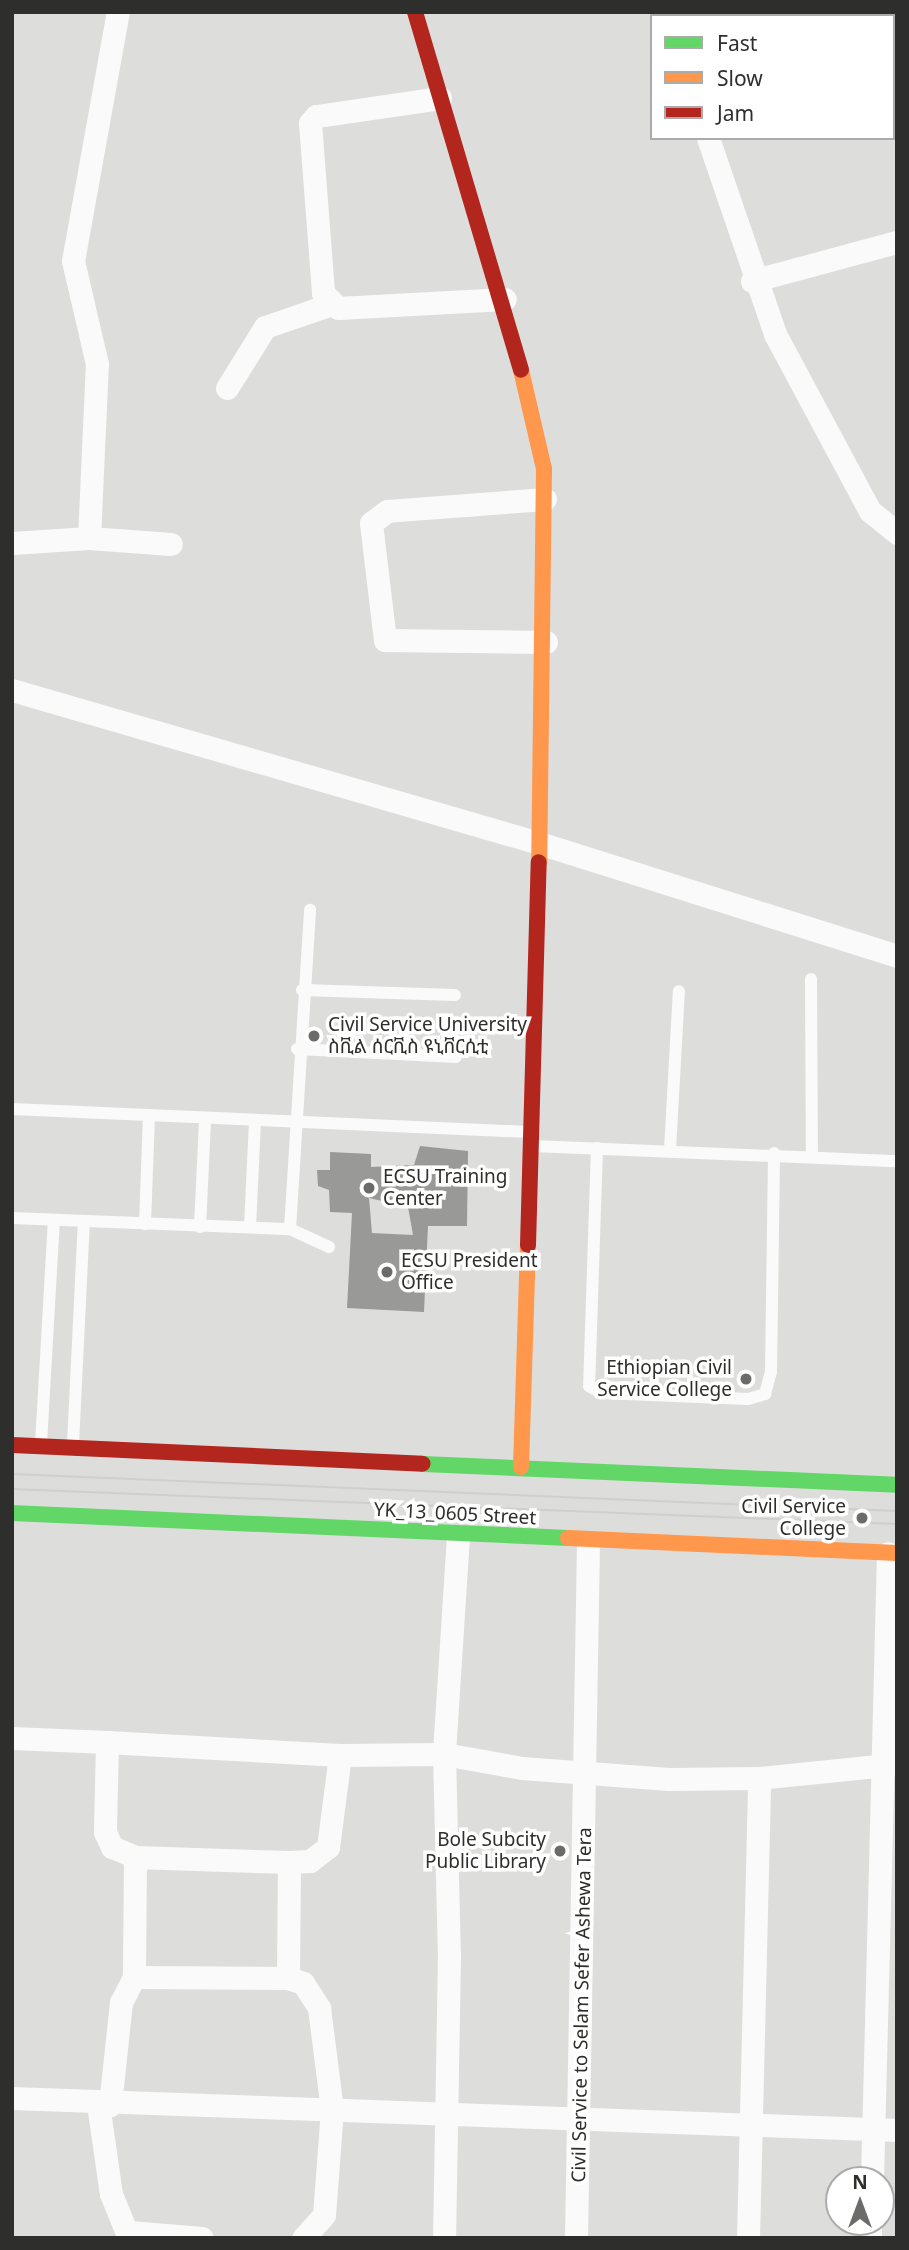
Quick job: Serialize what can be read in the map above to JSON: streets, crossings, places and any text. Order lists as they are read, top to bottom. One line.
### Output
{"streets":{"main road":["YK_13_0605 Street"],"street":["Civil Service to Selam Sefer Ashewa Tera"]},"crossings":[["YK_13_0605 Street","Civil Service to Selam Sefer Ashewa Tera"]],"places":["Civil Service University ስቪል ሰርቪስ ዩኒቨርሲቲ","ECSU Training Center","ECSU President Office","Ethiopian Civil Service College","Civil Service College","Bole Subcity Public Library"],"legend":["Fast","Slow","Jam"],"north":"top"}
